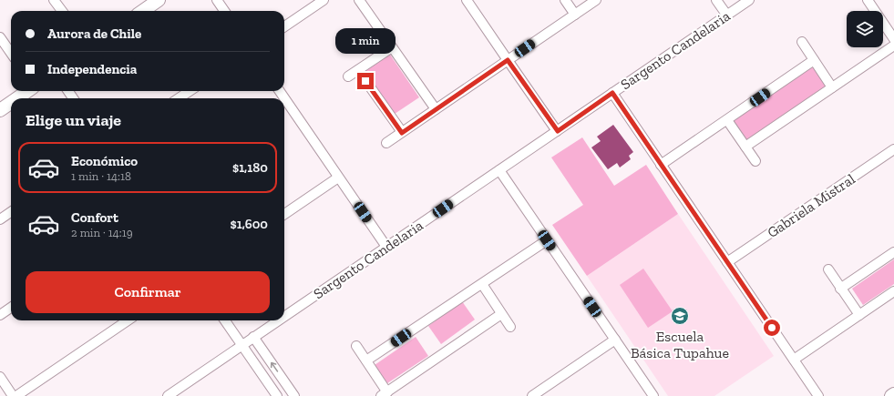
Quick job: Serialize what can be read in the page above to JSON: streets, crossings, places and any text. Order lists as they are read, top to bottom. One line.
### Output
{"streets":{"street":["Sargento Candelaria","Gabriela Mistral"]},"places":{"school or university":["Escuela Básica Tupahue"]},"page":{"banner":["Aurora de Chile","Independencia"],"bubble":"1 min","heading":"Elige un viaje","list":[{"name":"Económico","note":"1 min · 14:18","value":"$1,180"},{"name":"Confort","note":"2 min · 14:19","value":"$1,600"}],"buttons":"Confirmar"}}
